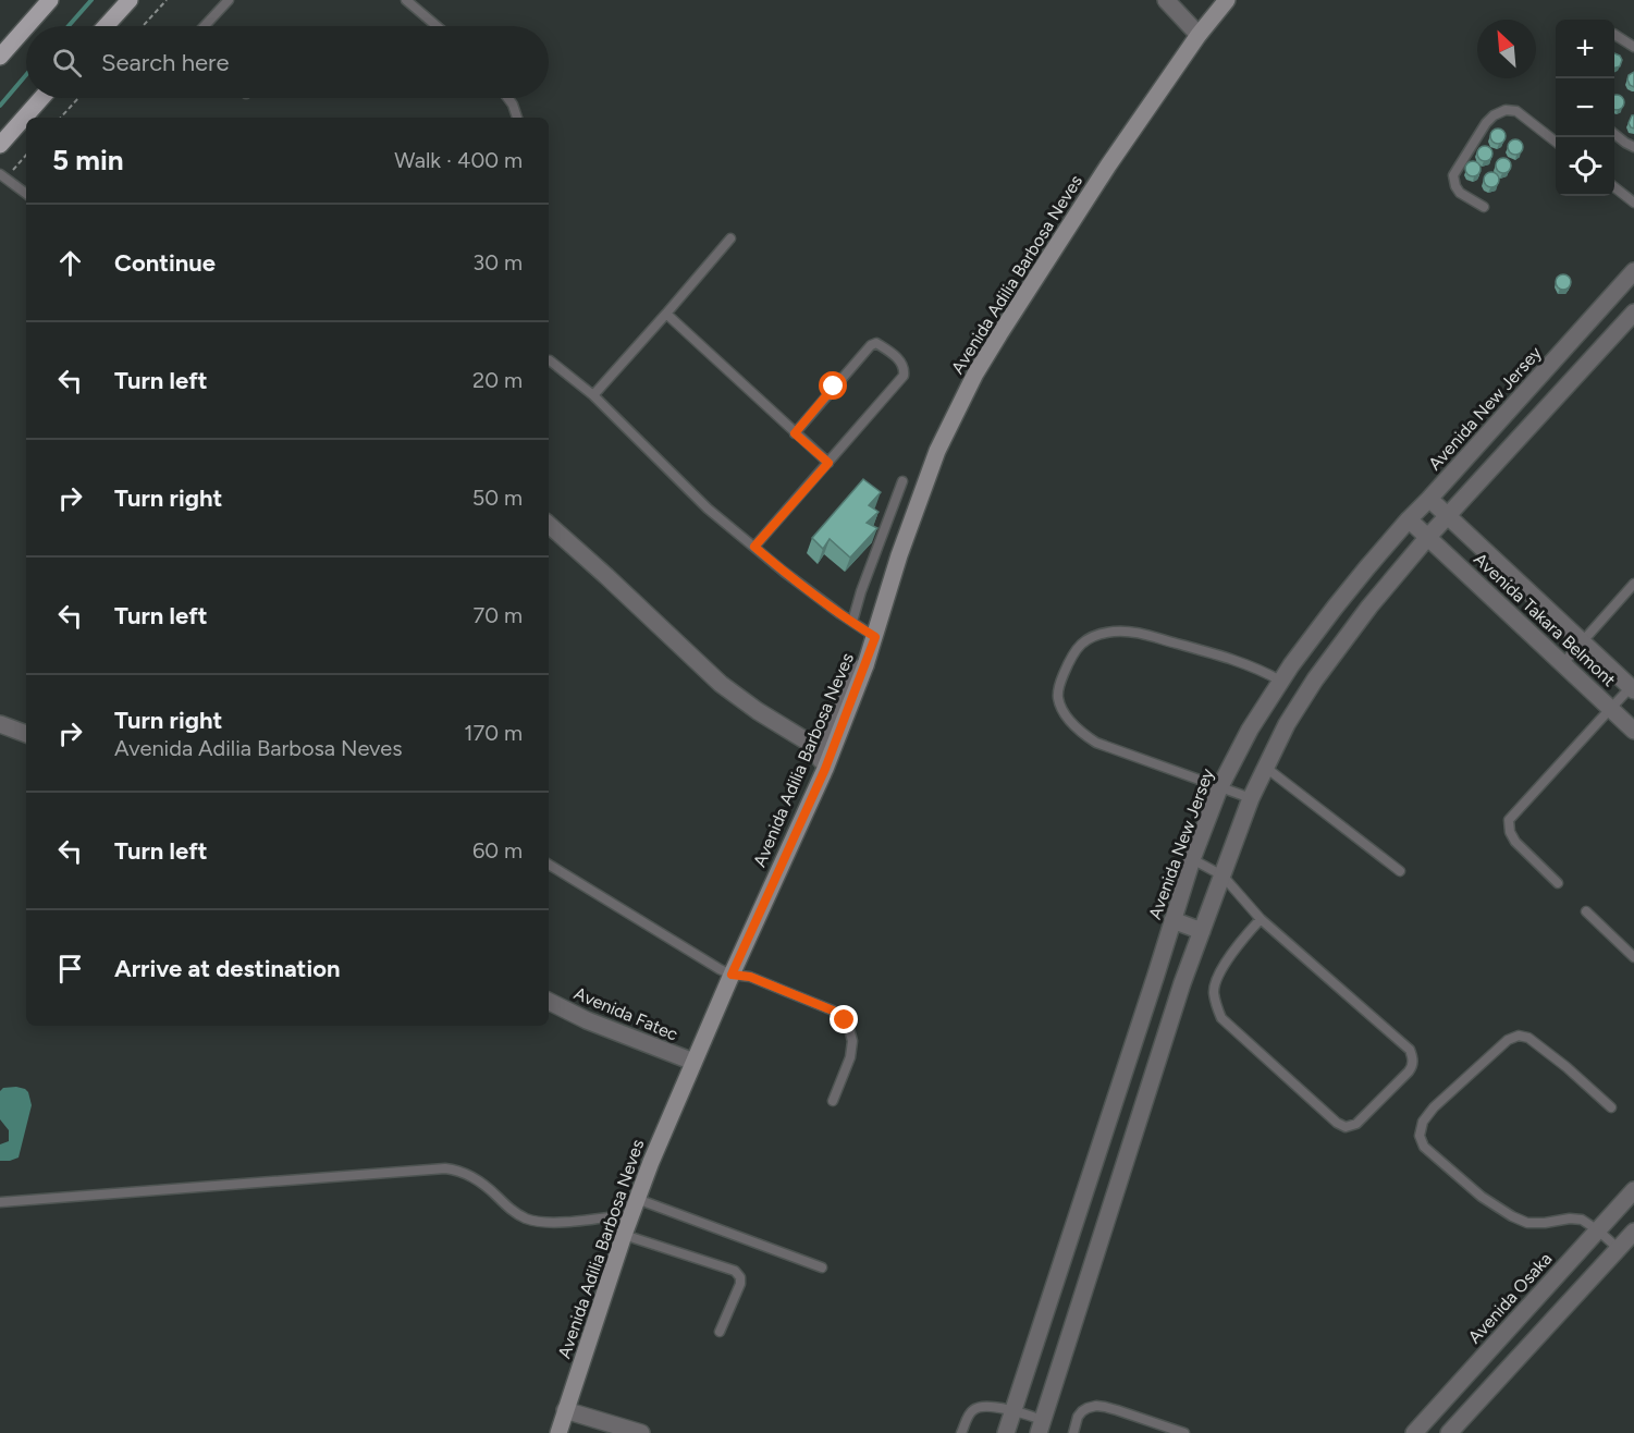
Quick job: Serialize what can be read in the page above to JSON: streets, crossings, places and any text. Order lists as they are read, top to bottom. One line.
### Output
{"streets":{"street":["Avenida Adilia Barbosa Neves","Avenida New Jersey","Avenida Takara Belmont","Avenida Fatec","Avenida Osaka"]},"crossings":[["Avenida Adilia Barbosa Neves","Avenida Fatec"],["Avenida New Jersey","Avenida Takara Belmont"]],"north":"top left","page":{"map_buttons":["+","−"],"search":"Search here","heading":["5 min","Walk · 400 m"],"list":[["Continue","30 m"],["Turn left","20 m"],["Turn right","50 m"],["Turn left","70 m"],["Turn right","Avenida Adilia Barbosa Neves","170 m"],["Turn left","60 m"],"Arrive at destination"]}}
